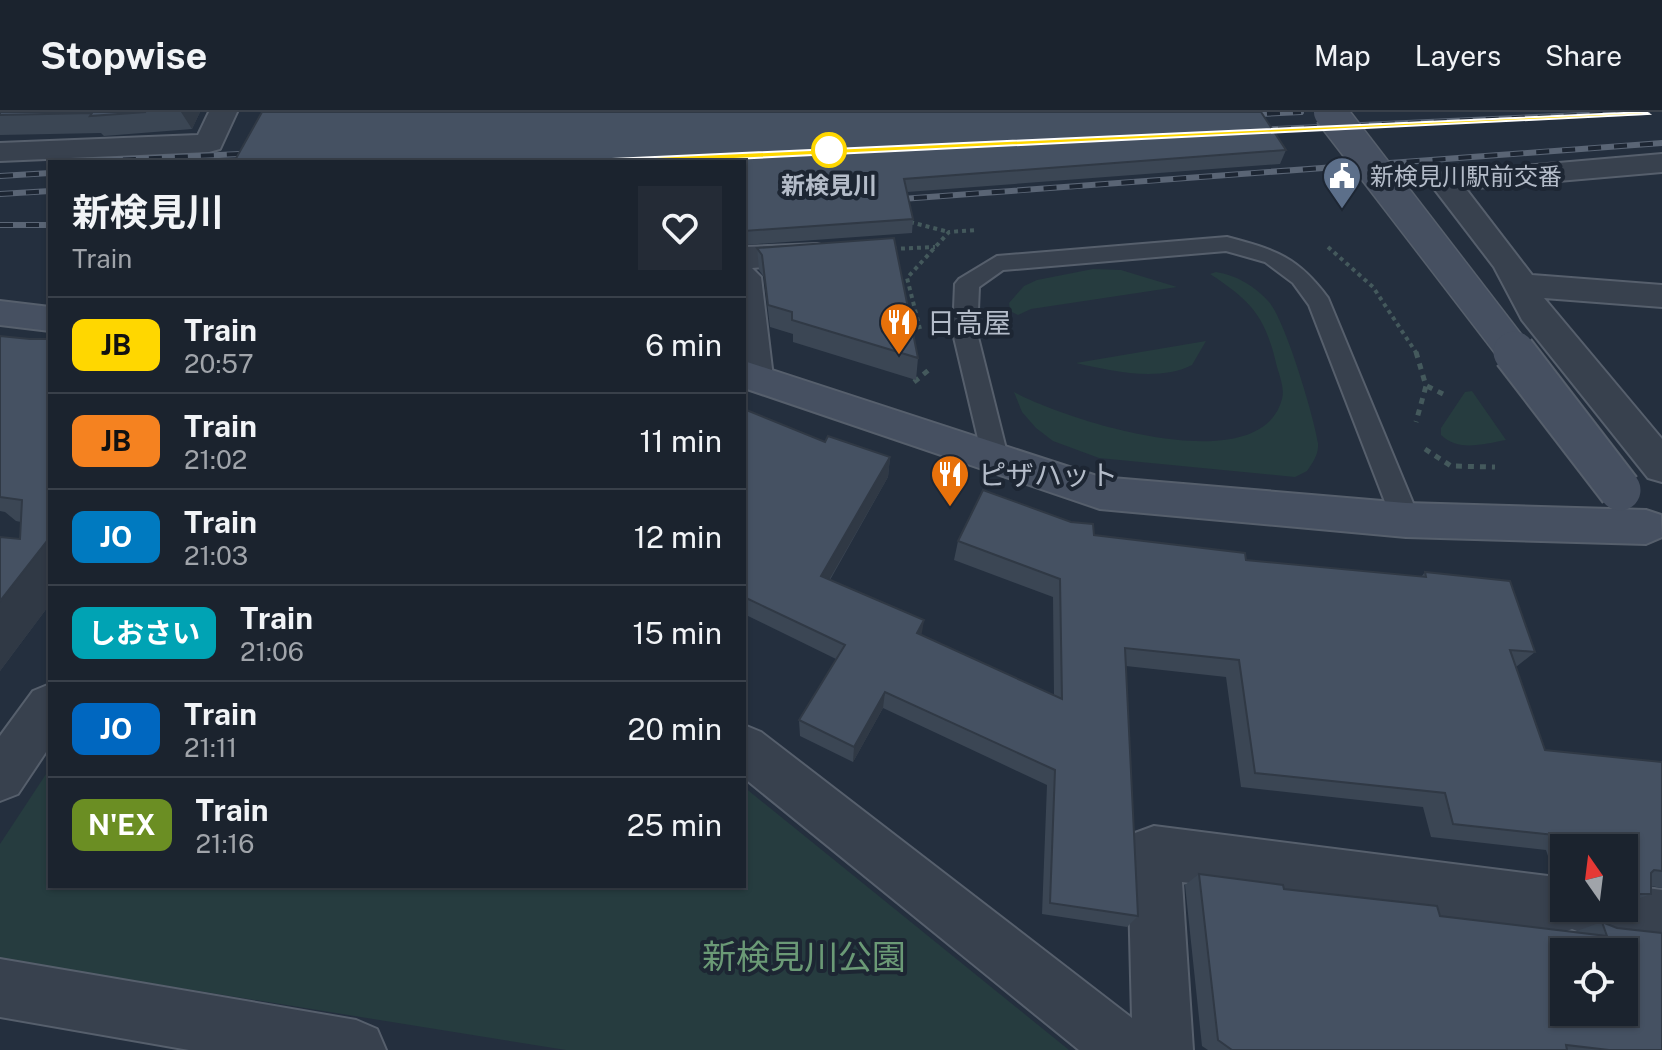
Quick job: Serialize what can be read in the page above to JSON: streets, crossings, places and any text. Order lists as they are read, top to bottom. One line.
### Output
{"parks":["新検見川公園"],"places":{"other":["新検見川"],"public building":["新検見川駅前交番"],"restaurant":["日高屋","ピザハット"]},"north":"top","page":{"header":"Stopwise","nav":["Map","Layers","Share"],"heading":["新検見川","Train"],"list":[{"mark":"JB","name":"Train","note":"20:57","value":"6 min"},{"mark":"JB","name":"Train","note":"21:02","value":"11 min"},{"mark":"JO","name":"Train","note":"21:03","value":"12 min"},{"mark":"しおさい","name":"Train","note":"21:06","value":"15 min"},{"mark":"JO","name":"Train","note":"21:11","value":"20 min"},{"mark":"N'EX","name":"Train","note":"21:16","value":"25 min"}]}}
